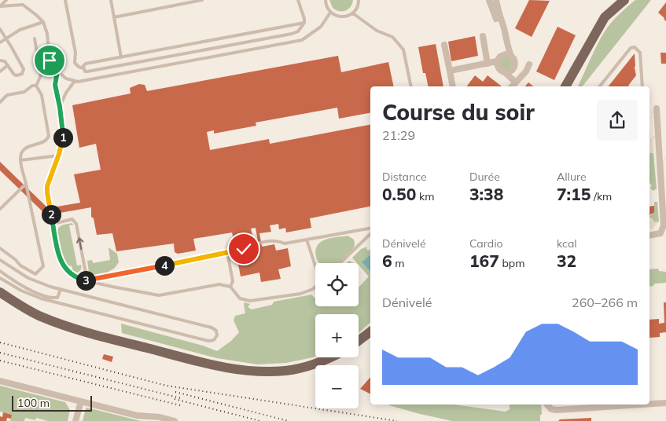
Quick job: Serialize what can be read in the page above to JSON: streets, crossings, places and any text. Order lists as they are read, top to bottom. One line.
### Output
{"scale_bar":"100 m","page":{"heading":["Course du soir","21:29"],"pins":["1","2","4","3"],"stats":[["Distance","0.50 km"],["Durée","3:38"],["Allure","7:15 /km"],["Dénivelé","6 m"],["Cardio","167 bpm"],["kcal","32"]],"map_buttons":["+","−"],"chart":["Dénivelé","260–266 m"],"scale":"100 m"}}
